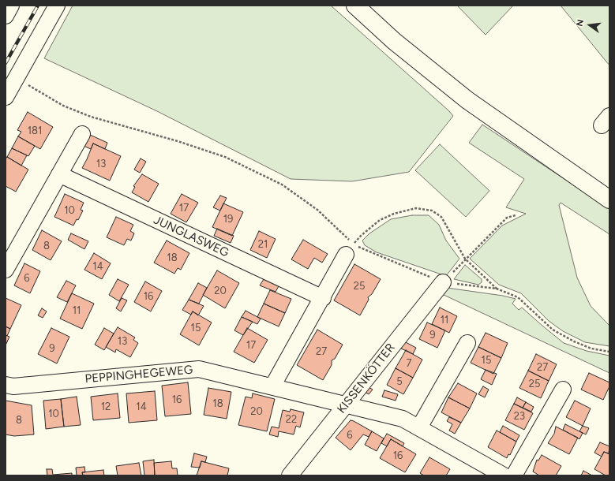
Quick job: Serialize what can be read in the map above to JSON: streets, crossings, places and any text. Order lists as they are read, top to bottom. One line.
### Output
{"streets":{"street":["JUNGLASWEG","PEPPINGHEGEWEG","KISSENKÖTTER"]},"crossings":[["PEPPINGHEGEWEG","KISSENKÖTTER"]],"house_numbers":["181","13","17","10","19","21","8","18","14","6","25","20","16","11","11","15","9","13","17","9","27","15","7","27","5","25","16","18","12","14","20","10","23","22","8","6","16"],"north":"left"}
